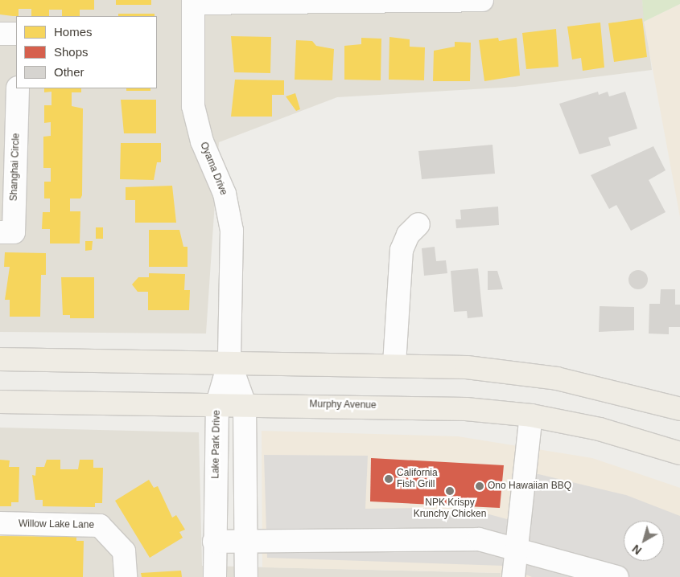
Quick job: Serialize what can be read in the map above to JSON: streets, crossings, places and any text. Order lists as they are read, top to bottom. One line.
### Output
{"streets":{"main road":["Murphy Avenue"],"street":["Shanghai Circle","Oyama Drive","Lake Park Drive","Willow Lake Lane"]},"crossings":[["Oyama Drive","Lake Park Drive"],["Murphy Avenue","Lake Park Drive"]],"places":["California Fish Grill","Ono Hawaiian BBQ","NPK Krispy Krunchy Chicken"],"legend":["Homes","Shops","Other"],"north":"bottom left"}
